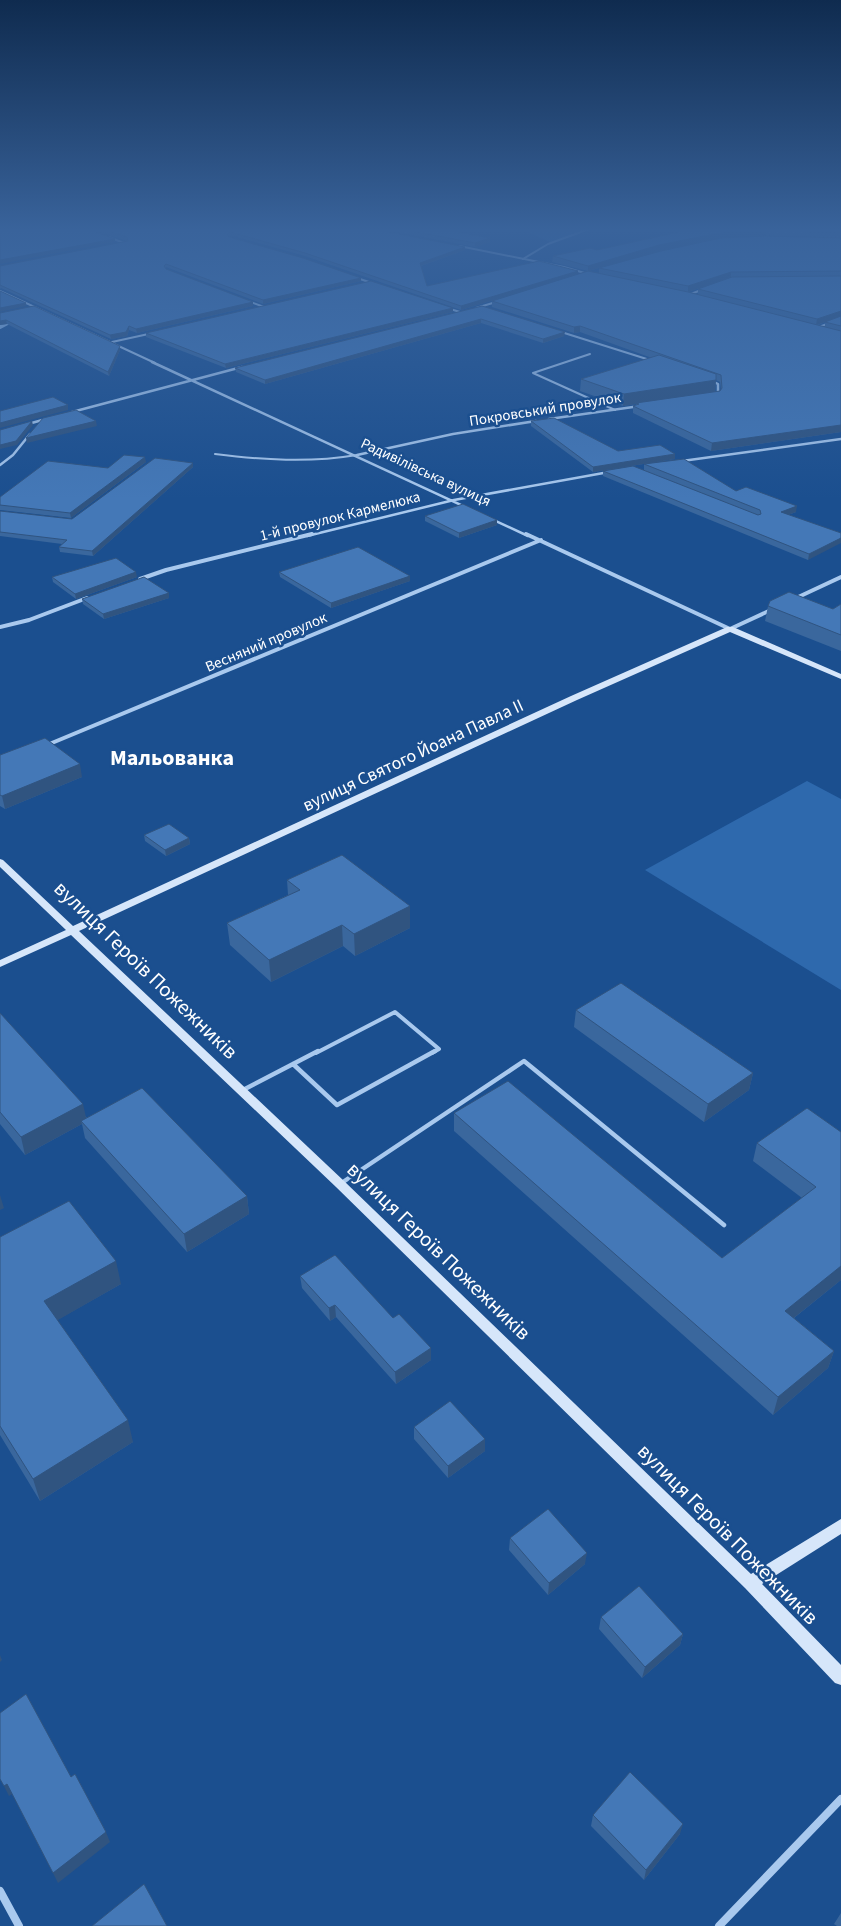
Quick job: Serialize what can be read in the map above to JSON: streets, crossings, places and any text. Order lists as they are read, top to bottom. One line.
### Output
{"streets":{"street":["Покровський провулок","Радивілівська вулиця","1-й провулок Кармелюка","Весняний провулок","вулиця Святого Йоана Павла II","вулиця Героїв Пожежників"]},"crossings":[["Покровський провулок","Радивілівська вулиця"],["Радивілівська вулиця","1-й провулок Кармелюка"],["Радивілівська вулиця","Весняний провулок"],["Радивілівська вулиця","вулиця Святого Йоана Павла II"],["вулиця Святого Йоана Павла II","вулиця Героїв Пожежників"]],"districts":["Мальованка"]}
